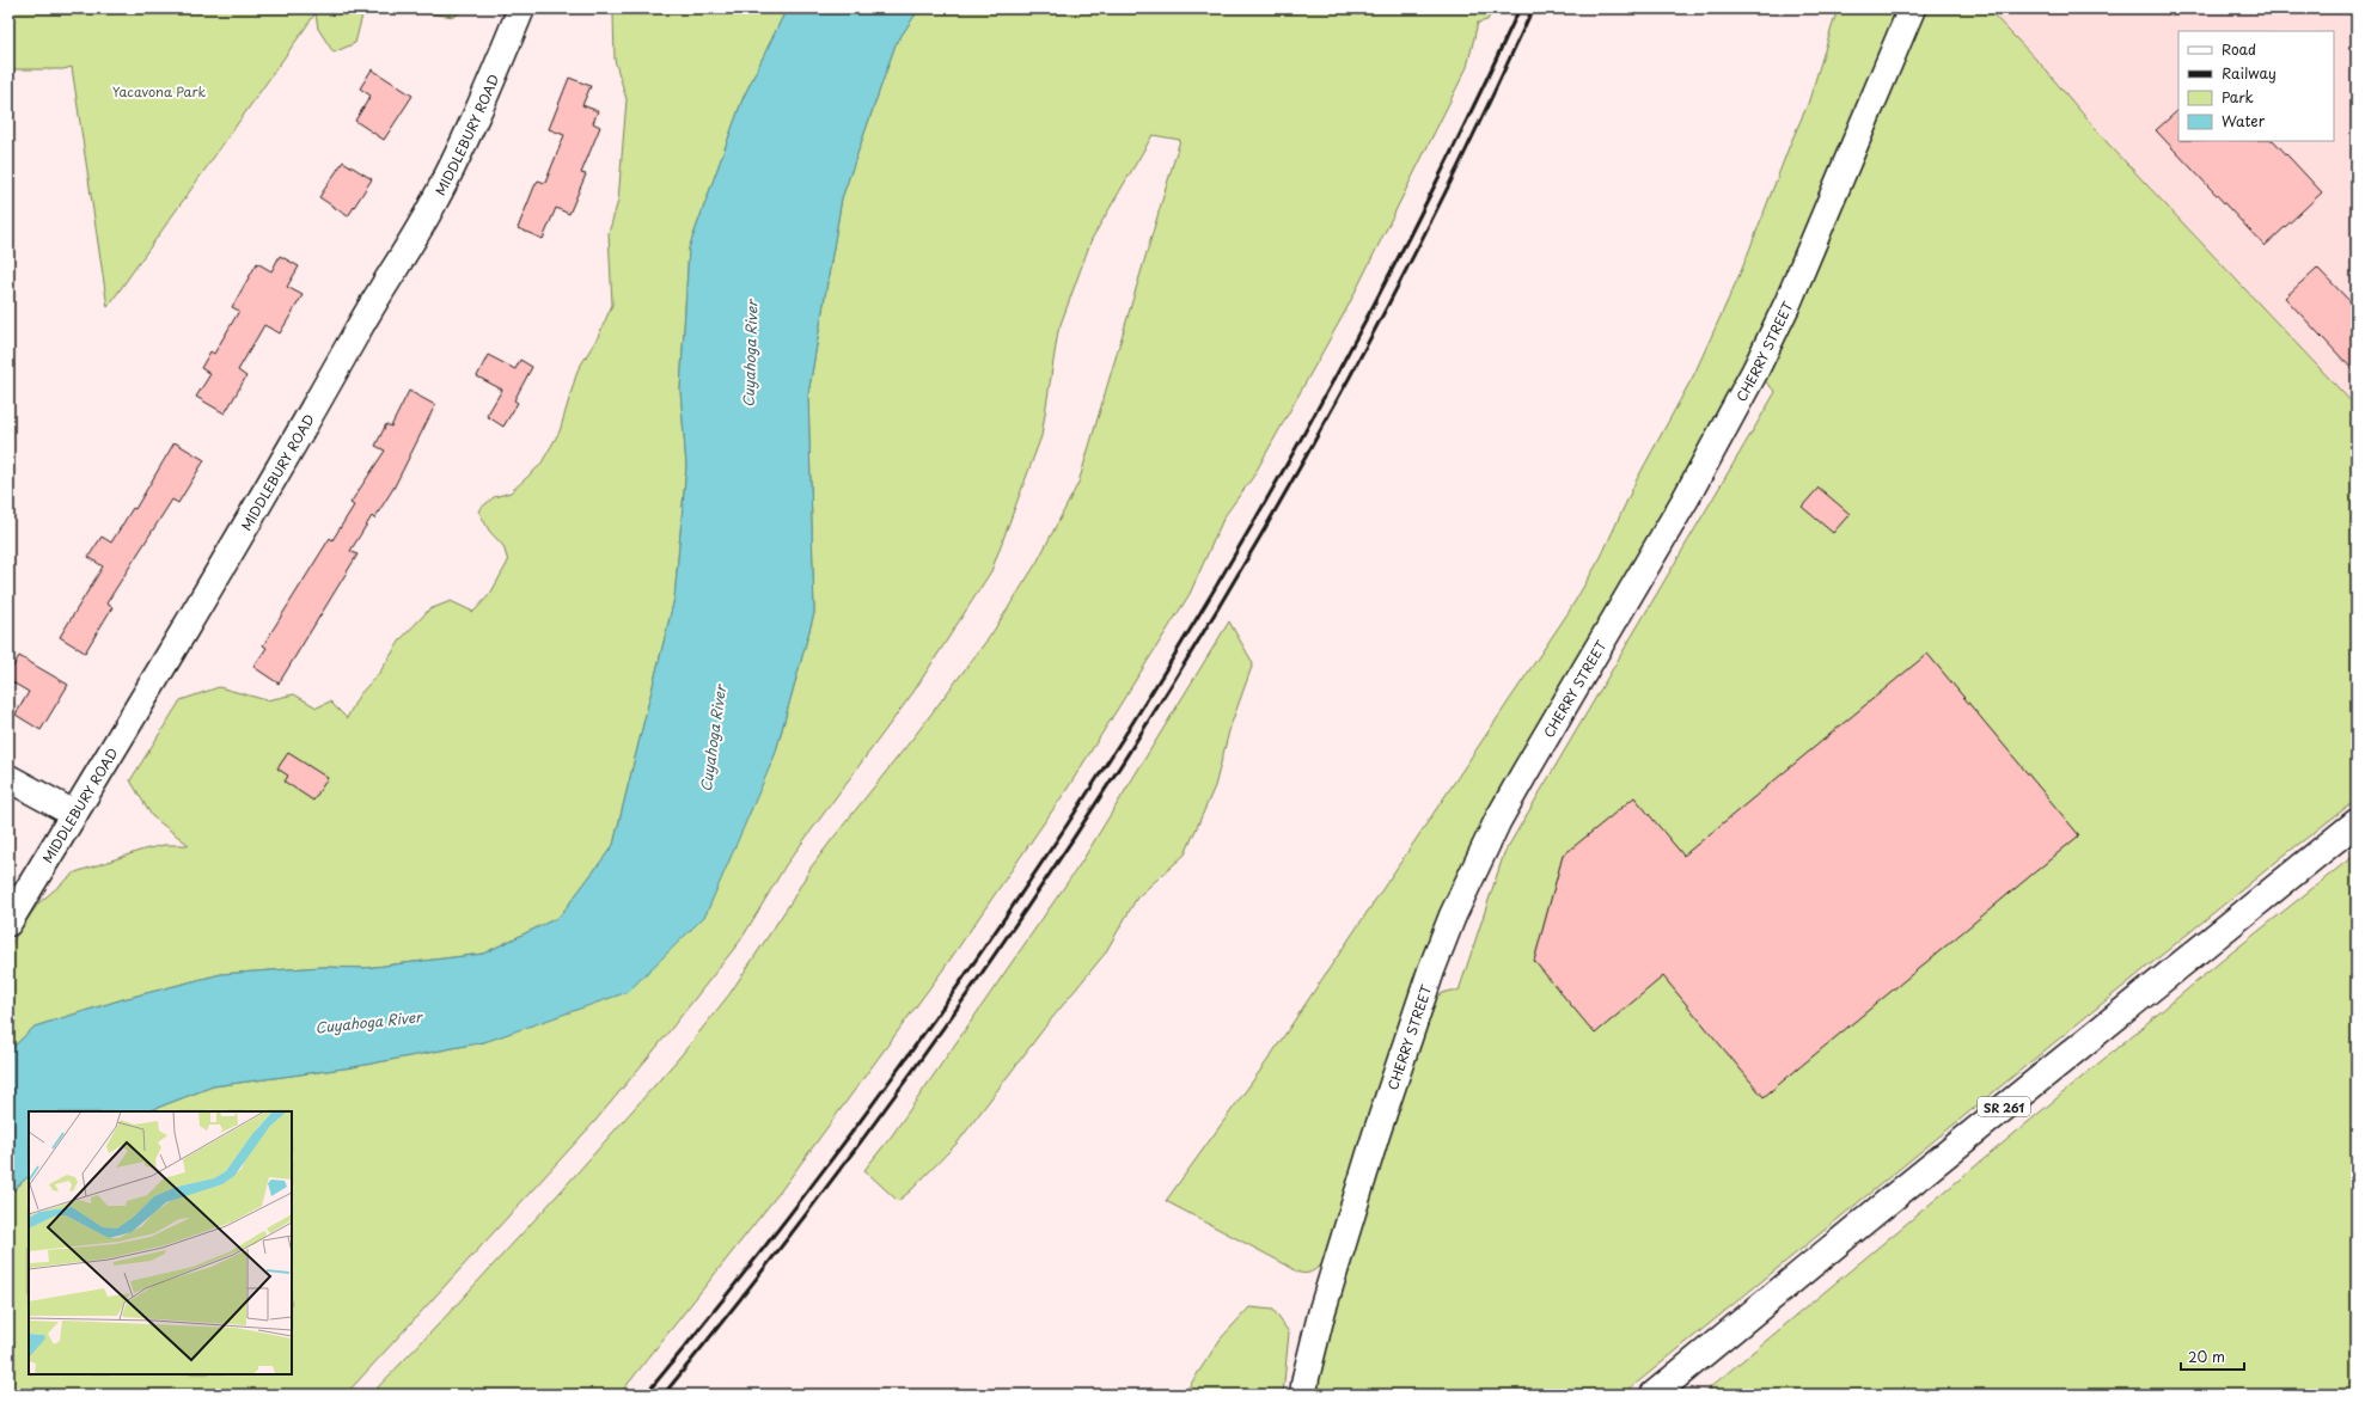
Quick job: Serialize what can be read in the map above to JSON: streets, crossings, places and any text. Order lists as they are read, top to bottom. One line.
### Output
{"streets":{"street":["MIDDLEBURY ROAD","CHERRY STREET","SR 261"]},"water":["Cuyahoga River"],"parks":["Yacavona Park"],"legend":["Road","Railway","Park","Water"],"scale_bar":"20 m"}
